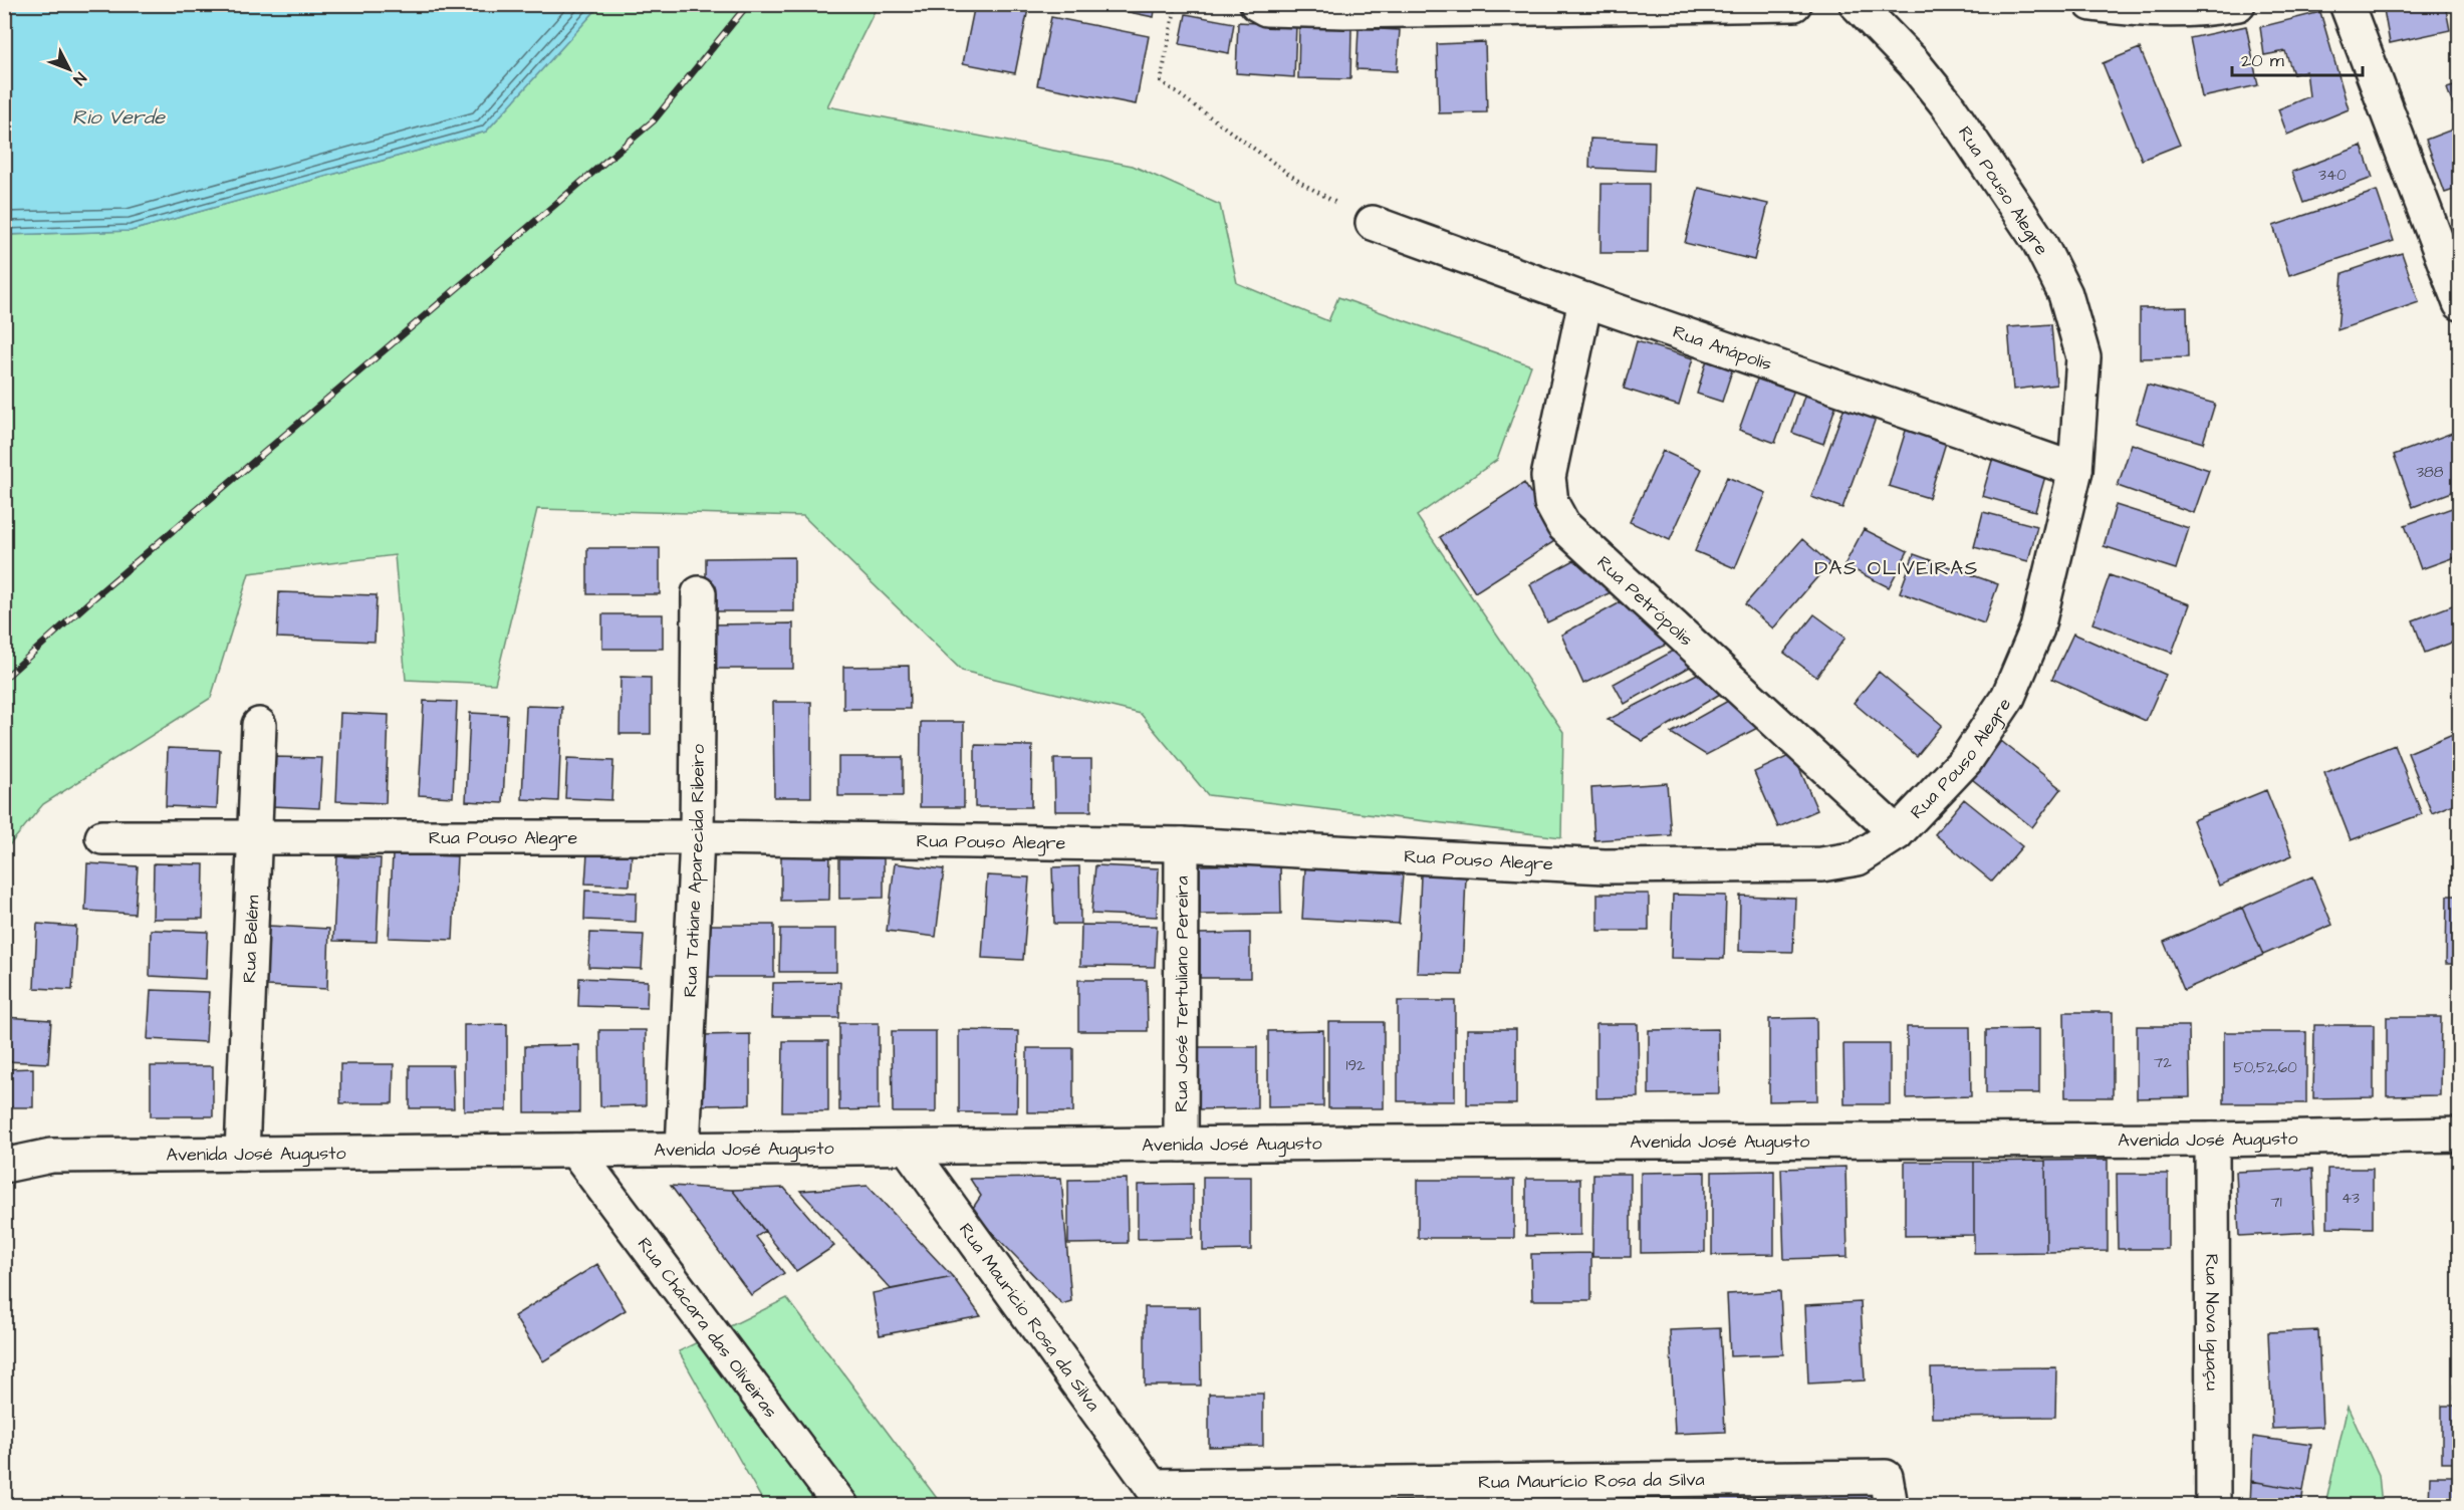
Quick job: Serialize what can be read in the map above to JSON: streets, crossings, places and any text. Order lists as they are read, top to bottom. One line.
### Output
{"streets":{"street":["Rua Pouso Alegre","Rua Anápolis","Rua Petrópolis","Rua Tatiane Aparecida Ribeiro","Rua Belém","Rua José Tertuliano Pereira","Avenida José Augusto","Rua Maurício Rosa da Silva","Rua Nova Iguaçu","Rua Chácara das Oliveiras"]},"crossings":[["Rua Pouso Alegre","Rua Anápolis"],["Rua Pouso Alegre","Rua Petrópolis"],["Rua Pouso Alegre","Rua Tatiane Aparecida Ribeiro"],["Rua Pouso Alegre","Rua Belém"],["Rua Pouso Alegre","Rua José Tertuliano Pereira"],["Rua Anápolis","Rua Petrópolis"],["Rua Tatiane Aparecida Ribeiro","Avenida José Augusto"],["Rua Belém","Avenida José Augusto"],["Rua José Tertuliano Pereira","Avenida José Augusto"],["Avenida José Augusto","Rua Maurício Rosa da Silva"],["Avenida José Augusto","Rua Nova Iguaçu"],["Avenida José Augusto","Rua Chácara das Oliveiras"]],"districts":["DAS OLIVEIRAS"],"water":["Rio Verde"],"house_numbers":["340","388","72","192","50,52,60","43","71"],"scale_bar":"20 m","north":"bottom right"}
